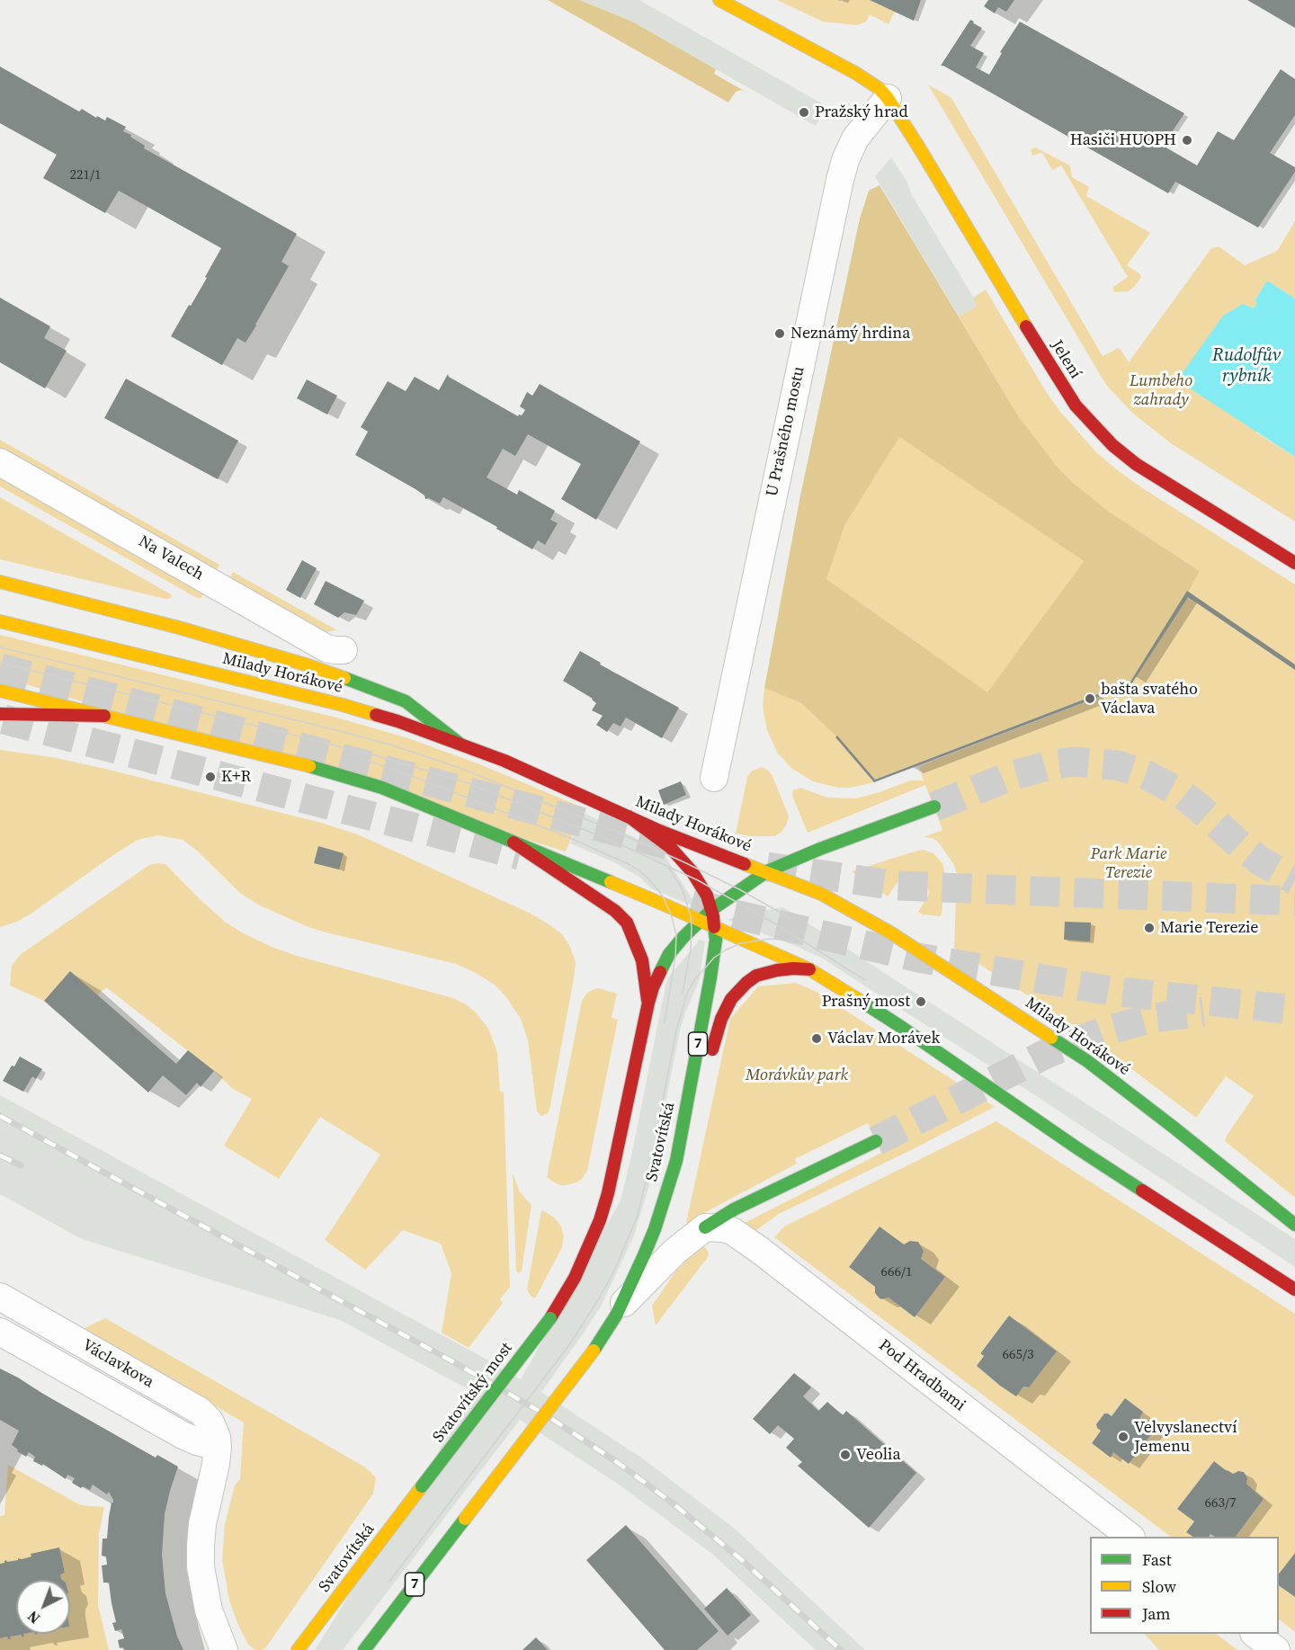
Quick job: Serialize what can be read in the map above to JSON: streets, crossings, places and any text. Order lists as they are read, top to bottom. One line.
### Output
{"streets":{"main road":["Jelení","Milady Horákové","7","Svatovítská","Svatovítský most"],"street":["U Prašného mostu","Na Valech","Václavkova","Pod Hradbami"]},"crossings":[["Jelení","U Prašného mostu"],["Milady Horákové","Svatovítská"],["Svatovítská","Svatovítský most"]],"water":["Rudolfův rybník"],"parks":["Lumbeho zahrady","Park Marie Terezie","Morávkův park"],"places":["Pražský hrad","Hasiči HUOPH","Neznámý hrdina","bašta svatého Václava","K+R","Marie Terezie","Prašný most","Václav Morávek","Velvyslanectví Jemenu","Veolia"],"house_numbers":["221/1","666/1","665/3","663/7"],"legend":["Fast","Slow","Jam"],"north":"bottom left"}
